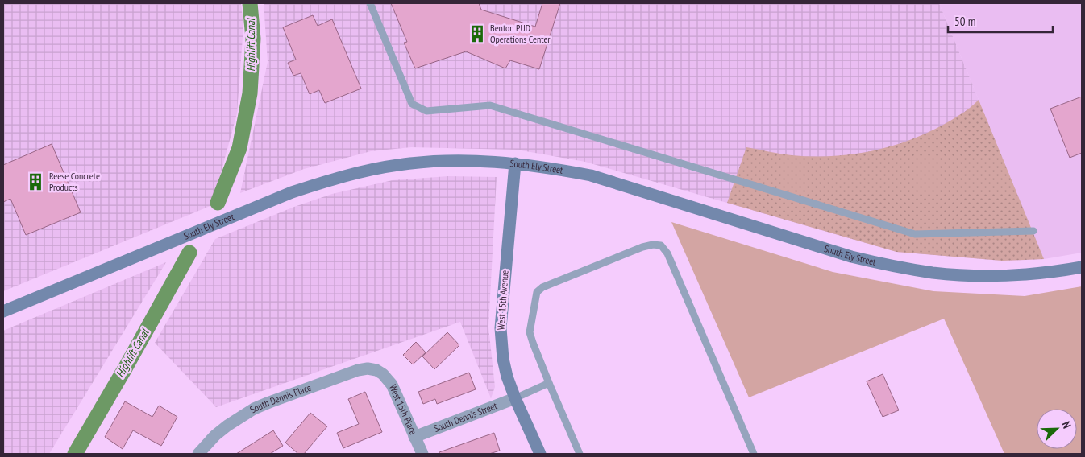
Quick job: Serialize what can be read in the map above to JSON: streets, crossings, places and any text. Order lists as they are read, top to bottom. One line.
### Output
{"streets":{"street":["South Ely Street","West 15th Avenue","South Dennis Place","West 15th Place","South Dennis Street"]},"crossings":[["South Ely Street","West 15th Avenue"],["West 15th Avenue","South Dennis Street"],["South Dennis Place","West 15th Place"],["West 15th Place","South Dennis Street"]],"water":["Highlift Canal"],"places":{"building":["Benton PUD Operations Center","Reese Concrete Products"]},"scale_bar":"50 m","north":"top right"}
